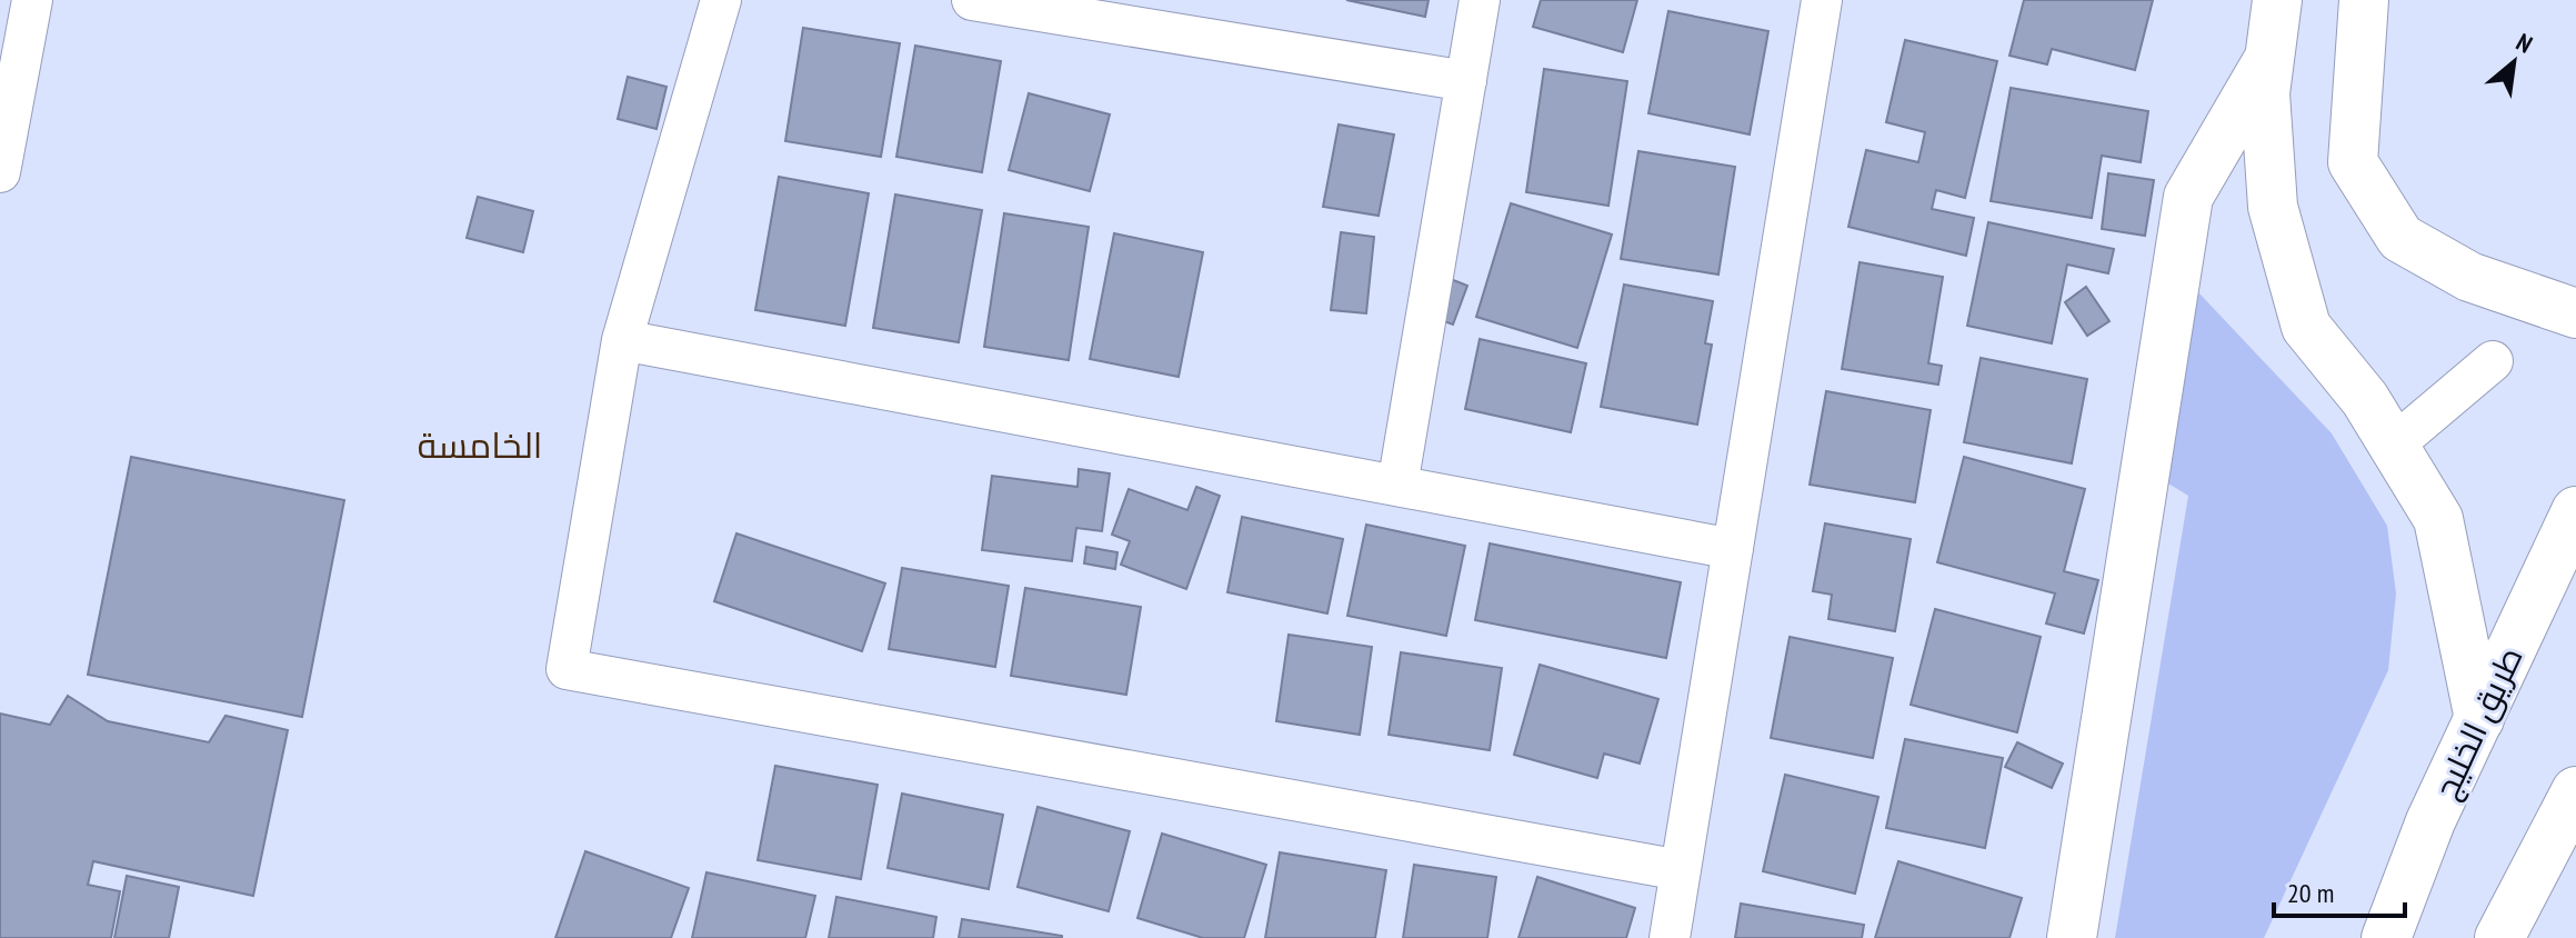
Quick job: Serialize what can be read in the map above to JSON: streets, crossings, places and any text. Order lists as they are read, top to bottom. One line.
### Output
{"streets":{"street":["طريق الخليج"]},"districts":["الخامسة"],"scale_bar":"20 m","north":"top right"}
